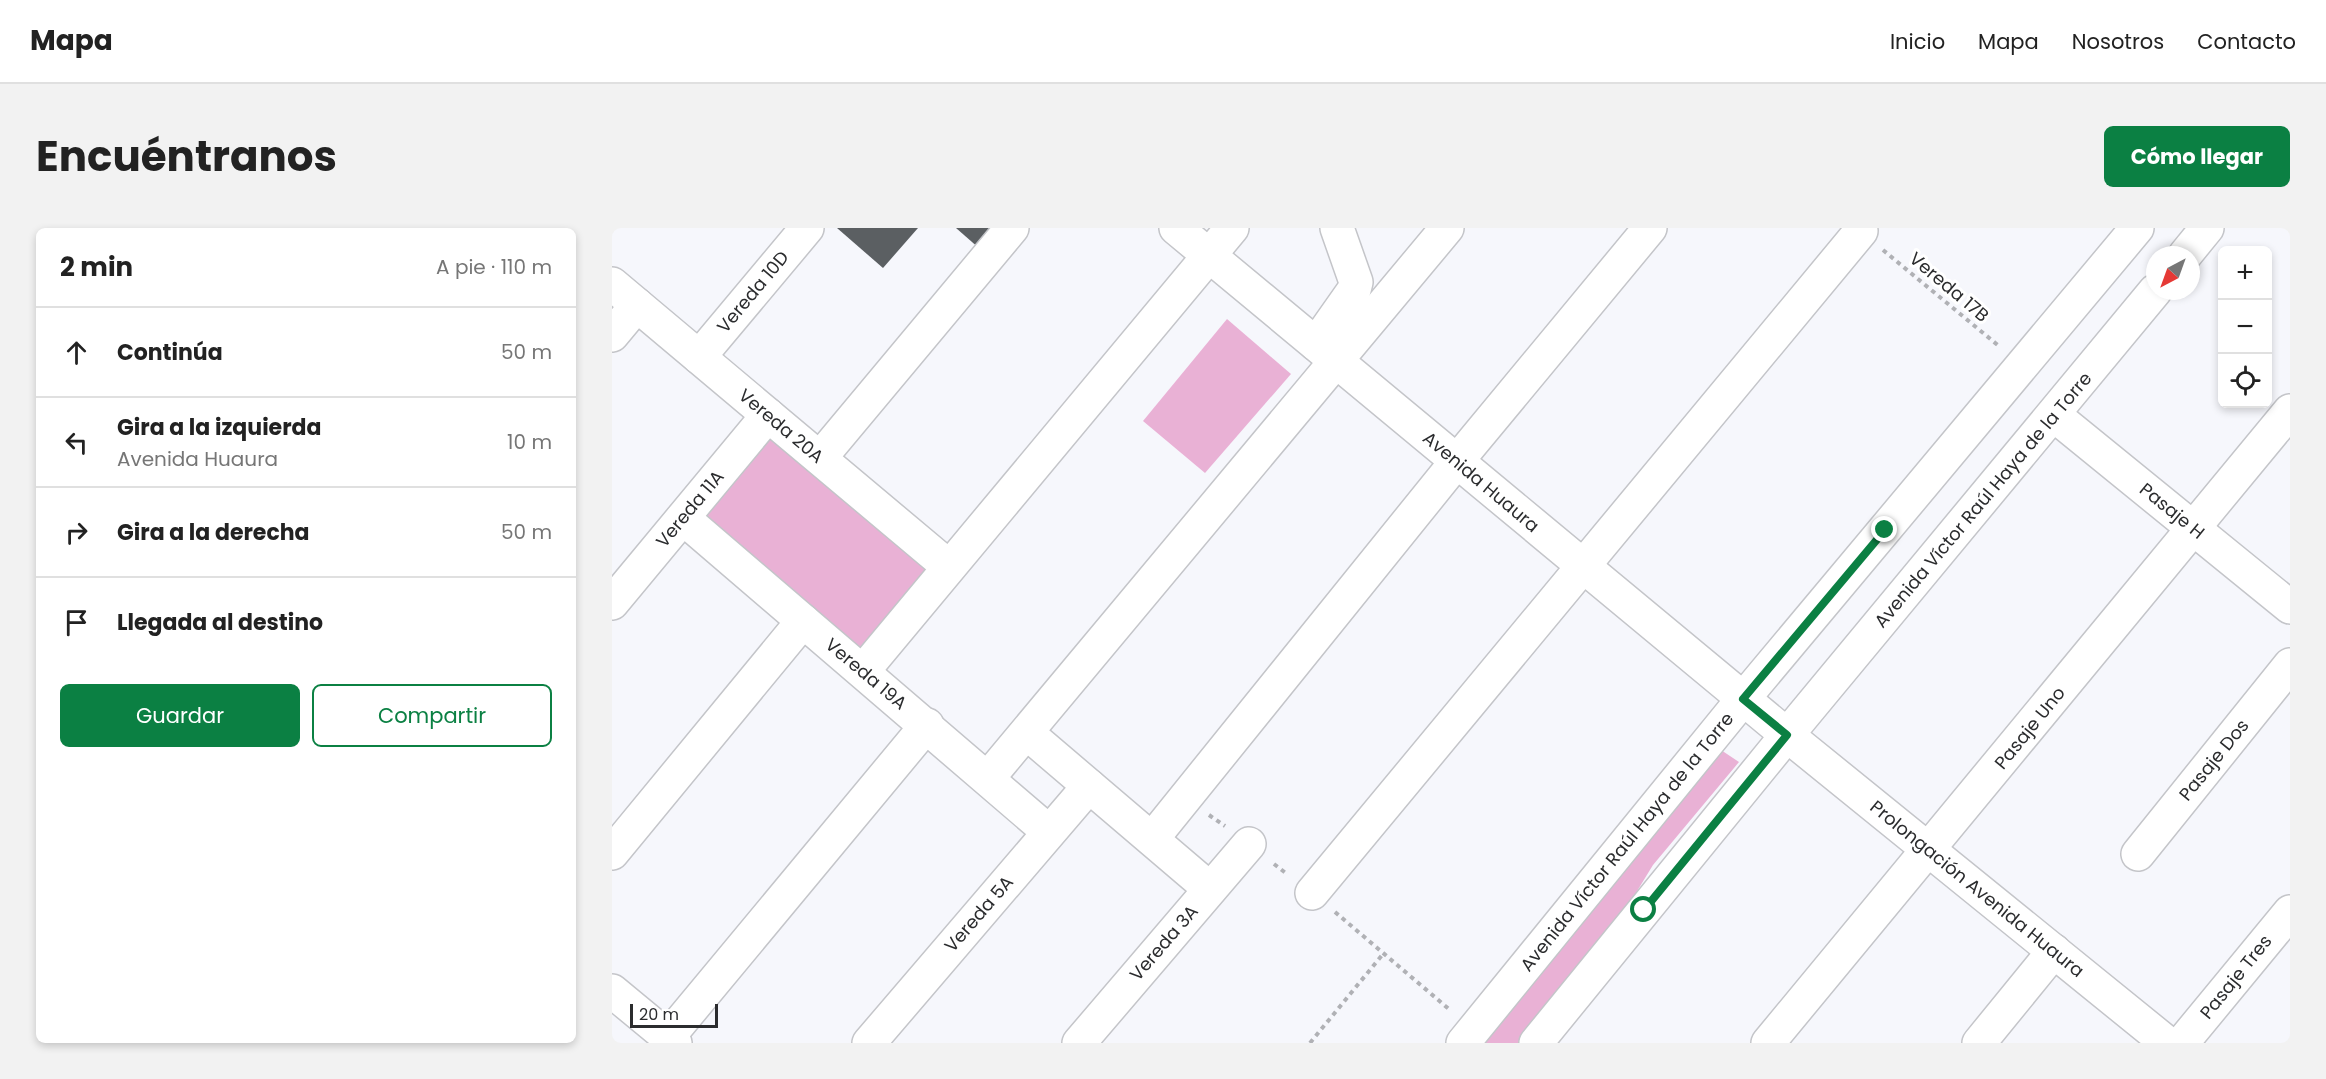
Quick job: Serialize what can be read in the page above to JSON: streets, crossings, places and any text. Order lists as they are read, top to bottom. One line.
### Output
{"streets":{"street":["Vereda 10D","Vereda 20A","Avenida Huaura","Avenida Víctor Raúl Haya de la Torre","Vereda 11A","Pasaje H","Vereda 19A","Pasaje Uno","Pasaje Dos","Prolongación Avenida Huaura","Vereda 5A","Vereda 3A","Pasaje Tres"],"path":["Vereda 17B"]},"crossings":[["Vereda 17B","Avenida Víctor Raúl Haya de la Torre"],["Vereda 10D","Vereda 20A"],["Vereda 20A","Vereda 11A"],["Avenida Huaura","Avenida Víctor Raúl Haya de la Torre"],["Avenida Huaura","Prolongación Avenida Huaura"],["Avenida Víctor Raúl Haya de la Torre","Pasaje H"],["Avenida Víctor Raúl Haya de la Torre","Prolongación Avenida Huaura"],["Vereda 11A","Vereda 19A"],["Pasaje H","Pasaje Uno"],["Vereda 19A","Vereda 5A"],["Pasaje Uno","Prolongación Avenida Huaura"]],"scale_bar":"20 m","north":"bottom left","page":{"header":"Mapa","nav":["Inicio","Mapa","Nosotros","Contacto"],"title":"Encuéntranos","buttons":["Cómo llegar",["Guardar","Compartir"]],"heading":["2 min","A pie · 110 m"],"map_buttons":["+","−"],"list":[["Continúa","50 m"],["Gira a la izquierda","Avenida Huaura","10 m"],["Gira a la derecha","50 m"],"Llegada al destino"],"scale":"20 m"}}
